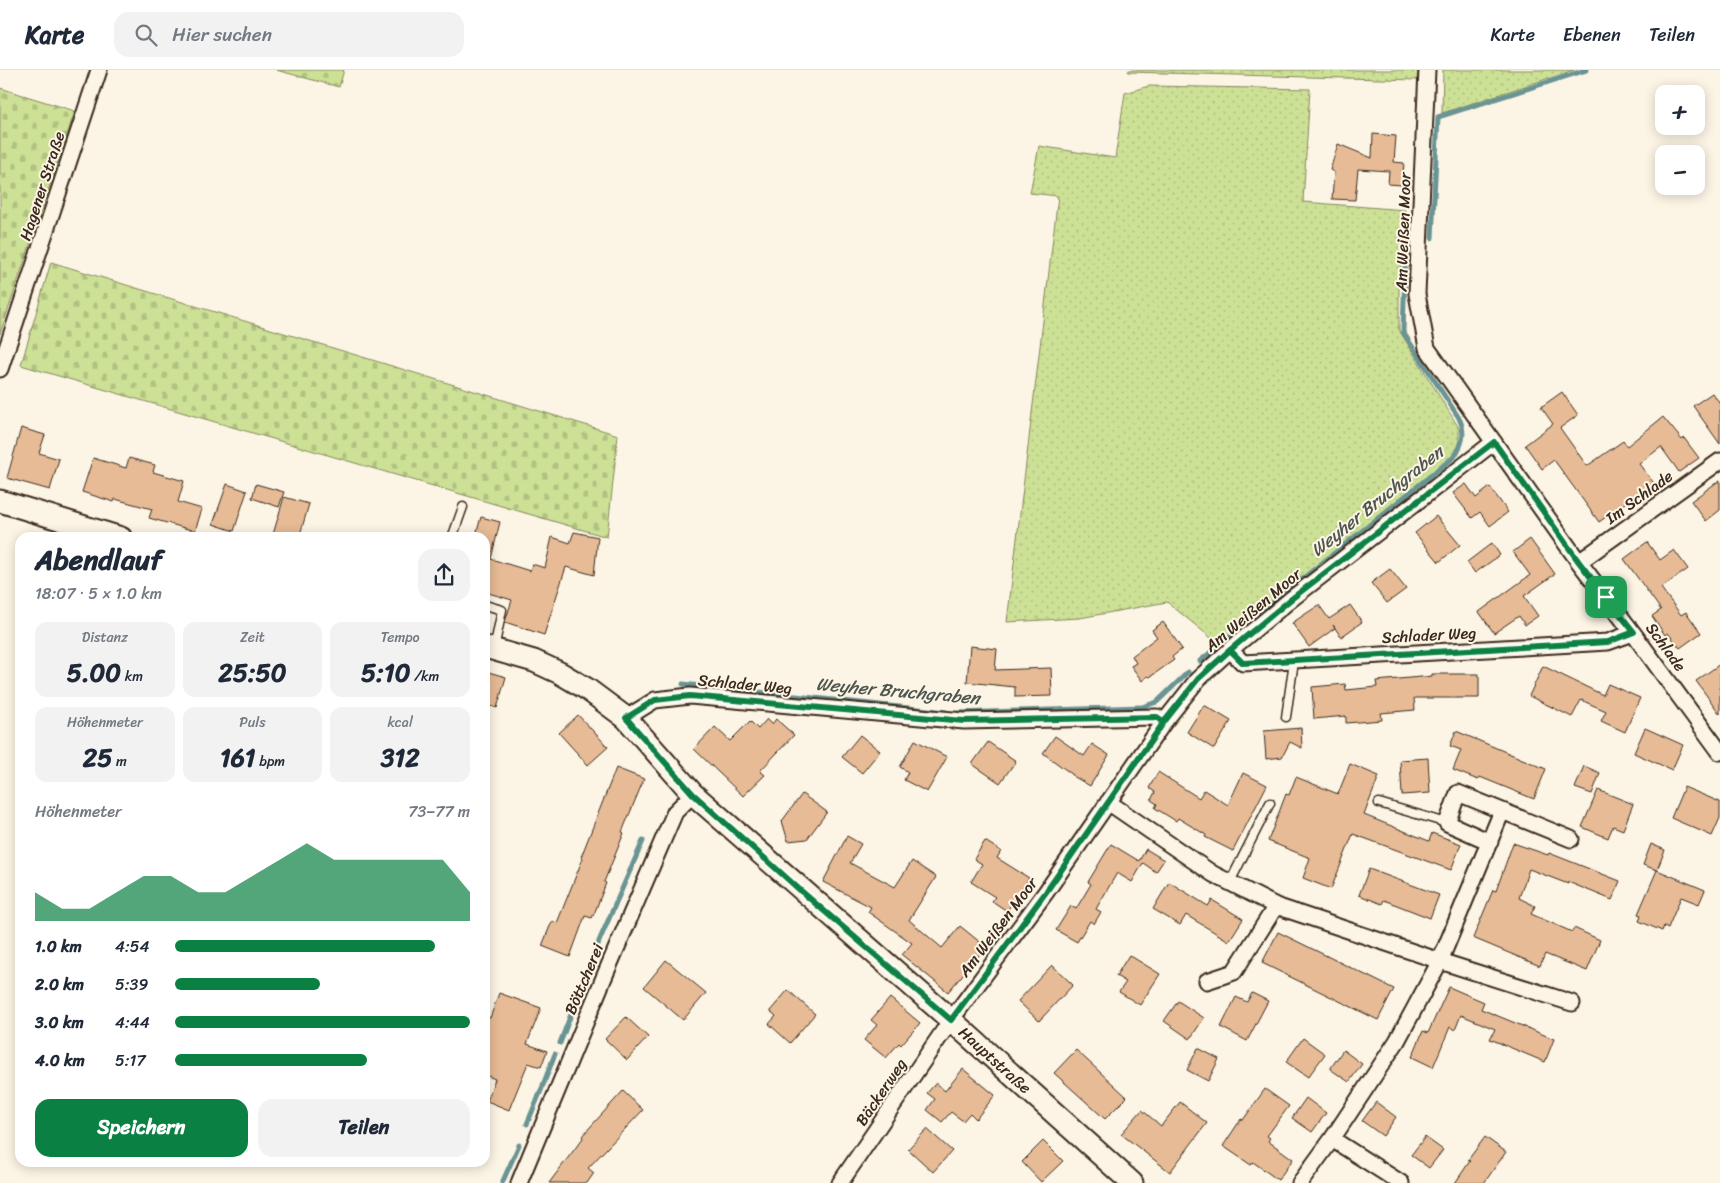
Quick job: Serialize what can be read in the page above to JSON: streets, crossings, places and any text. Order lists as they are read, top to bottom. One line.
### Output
{"streets":{"main road":["Hauptstraße"],"street":["Hagener Straße","Am Weißen Moor","Im Schlade","Schlader Weg","Schlade","Böttcherei","Bäckerweg"]},"crossings":[["Am Weißen Moor","Schlader Weg"],["Am Weißen Moor","Schlade"],["Am Weißen Moor","Hauptstraße"],["Am Weißen Moor","Bäckerweg"],["Im Schlade","Schlade"],["Schlader Weg","Schlade"],["Schlader Weg","Hauptstraße"],["Böttcherei","Hauptstraße"],["Hauptstraße","Bäckerweg"]],"water":["Weyher Bruchgraben"],"page":{"header":"Karte","search":"Hier suchen","nav":["Karte","Ebenen","Teilen"],"map_buttons":["+","−"],"heading":["Abendlauf","18:07 · 5 × 1.0 km"],"stats":[["Distanz","5.00 km"],["Zeit","25:50"],["Tempo","5:10 /km"],["Höhenmeter","25 m"],["Puls","161 bpm"],["kcal","312"]],"chart":["Höhenmeter","73–77 m"],"list":[{"name":"1.0 km","note":"4:54"},{"name":"2.0 km","note":"5:39"},{"name":"3.0 km","note":"4:44"},{"name":"4.0 km","note":"5:17"}],"buttons":["Speichern","Teilen"]}}
